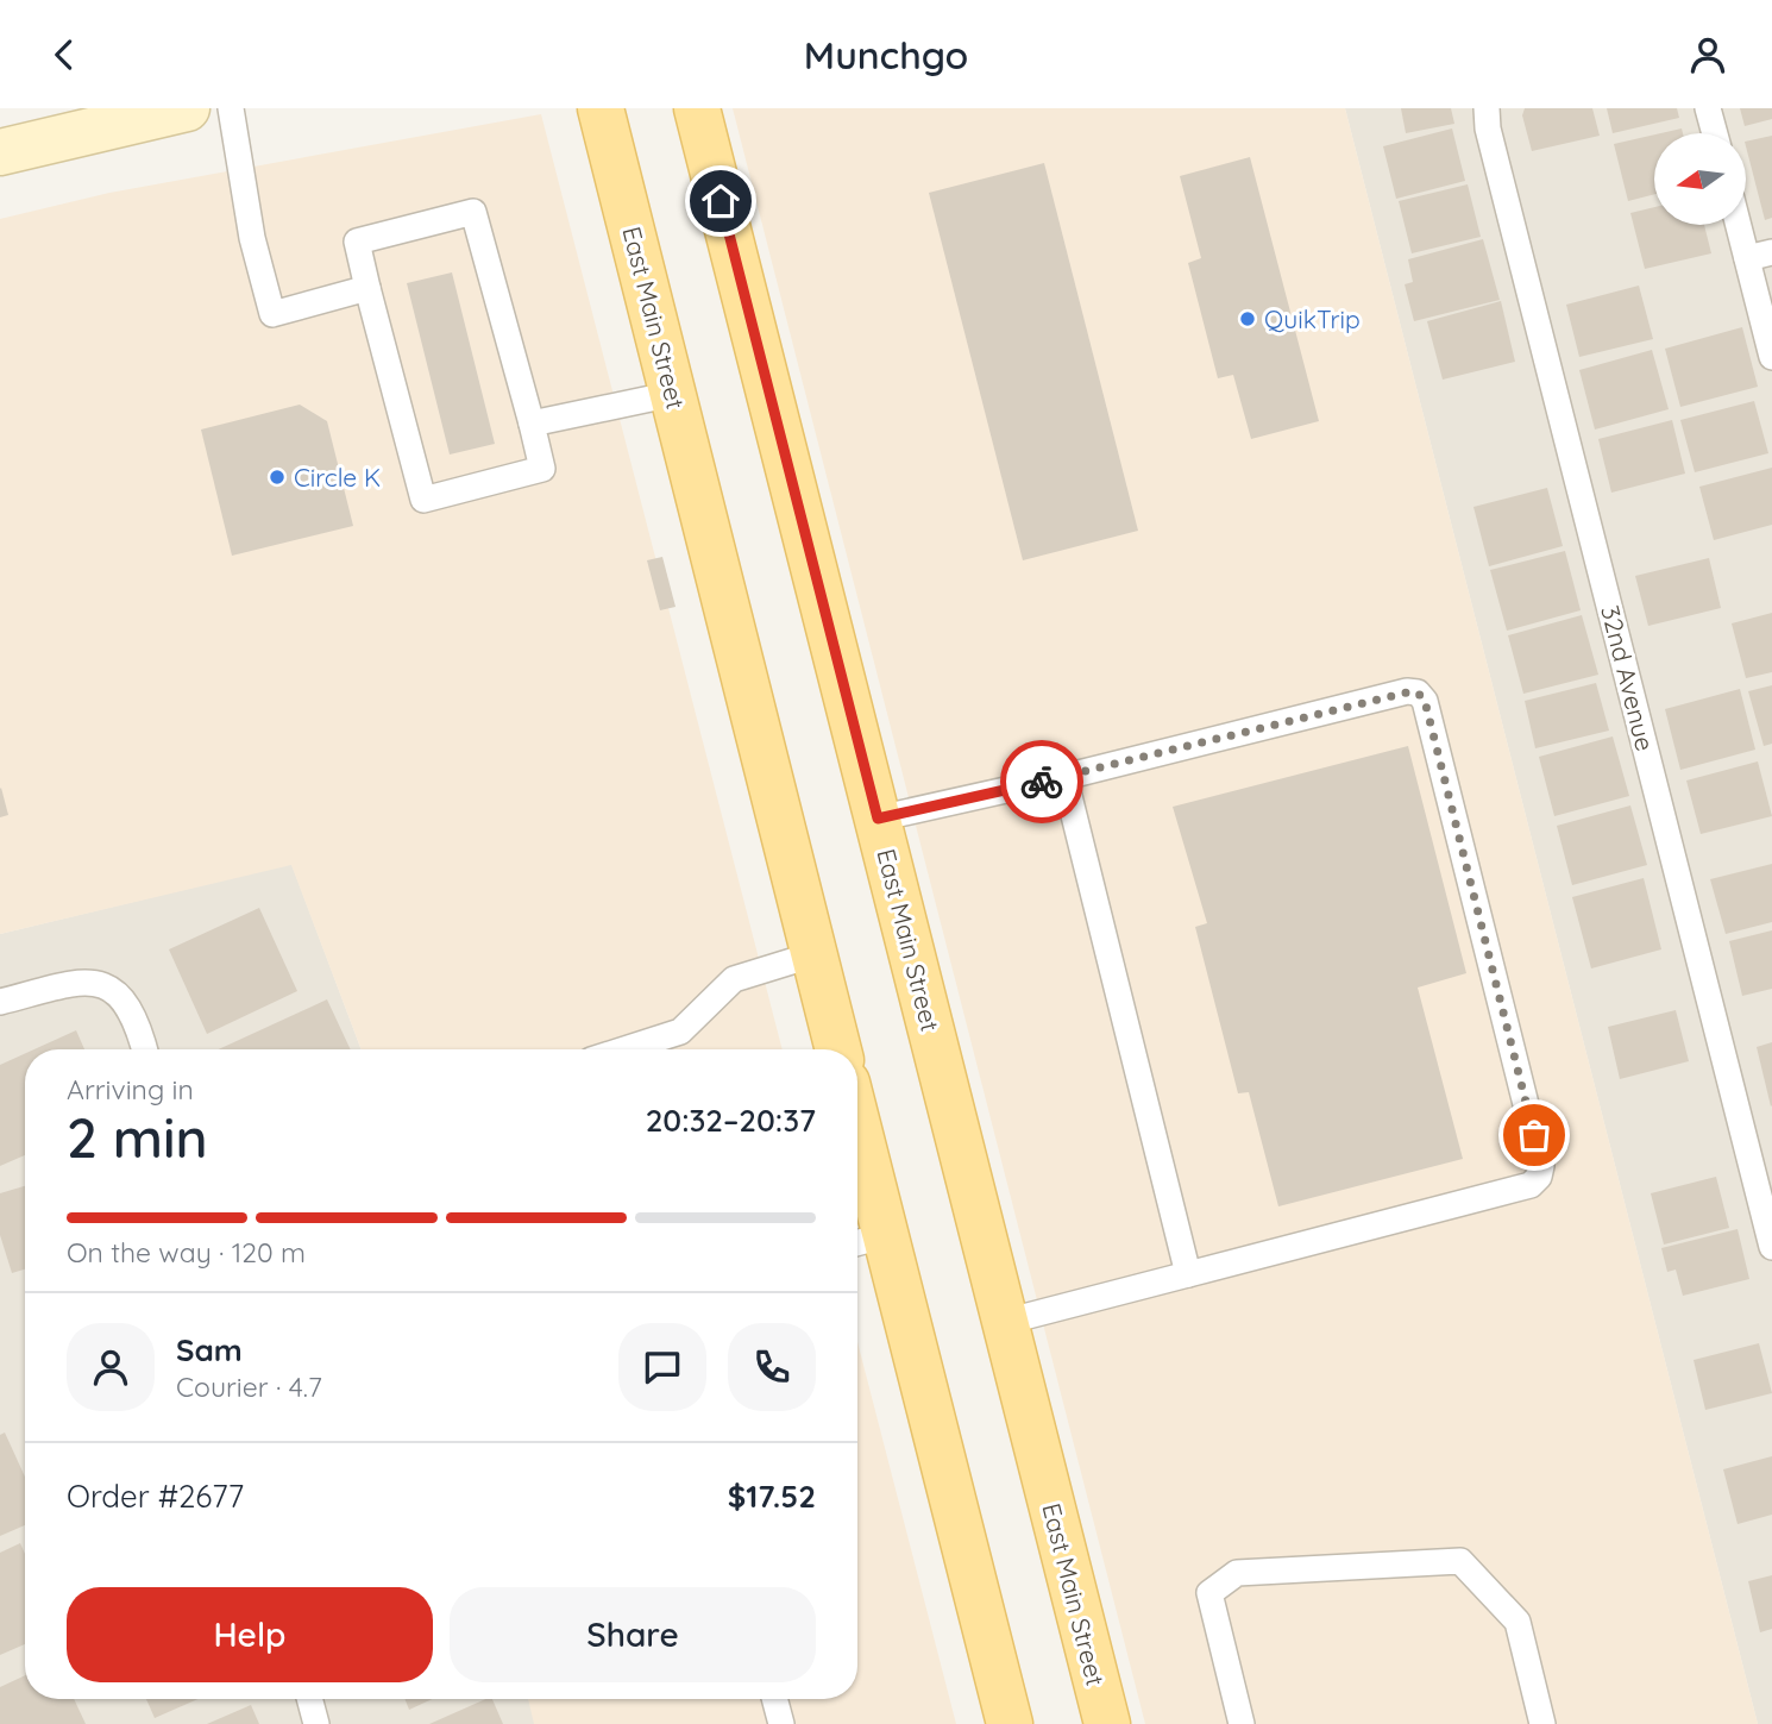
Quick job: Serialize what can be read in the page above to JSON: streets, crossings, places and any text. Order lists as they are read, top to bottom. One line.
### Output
{"streets":{"main road":["East Main Street"],"lane":["32nd Avenue"]},"places":["QuikTrip","Circle K"],"north":"left","page":{"header":"Munchgo","heading":["2 min","Arriving in","20:32–20:37"],"panel":["Sam","Courier · 4.7","Order #2677","$17.52"],"bar":"On the way · 120 m","buttons":["Help","Share"]}}
